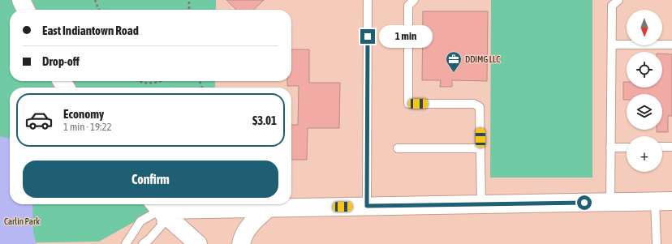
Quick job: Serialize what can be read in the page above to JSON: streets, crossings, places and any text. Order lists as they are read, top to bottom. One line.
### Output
{"parks":["Carlin Park"],"places":{"office":["DDIMG LLC"]},"north":"bottom","page":{"map_buttons":"+","banner":["East Indiantown Road","Drop-off"],"bubble":"1 min","list":[{"name":"Economy","note":"1 min · 19:22","value":"$3.01"}],"buttons":"Confirm"}}
